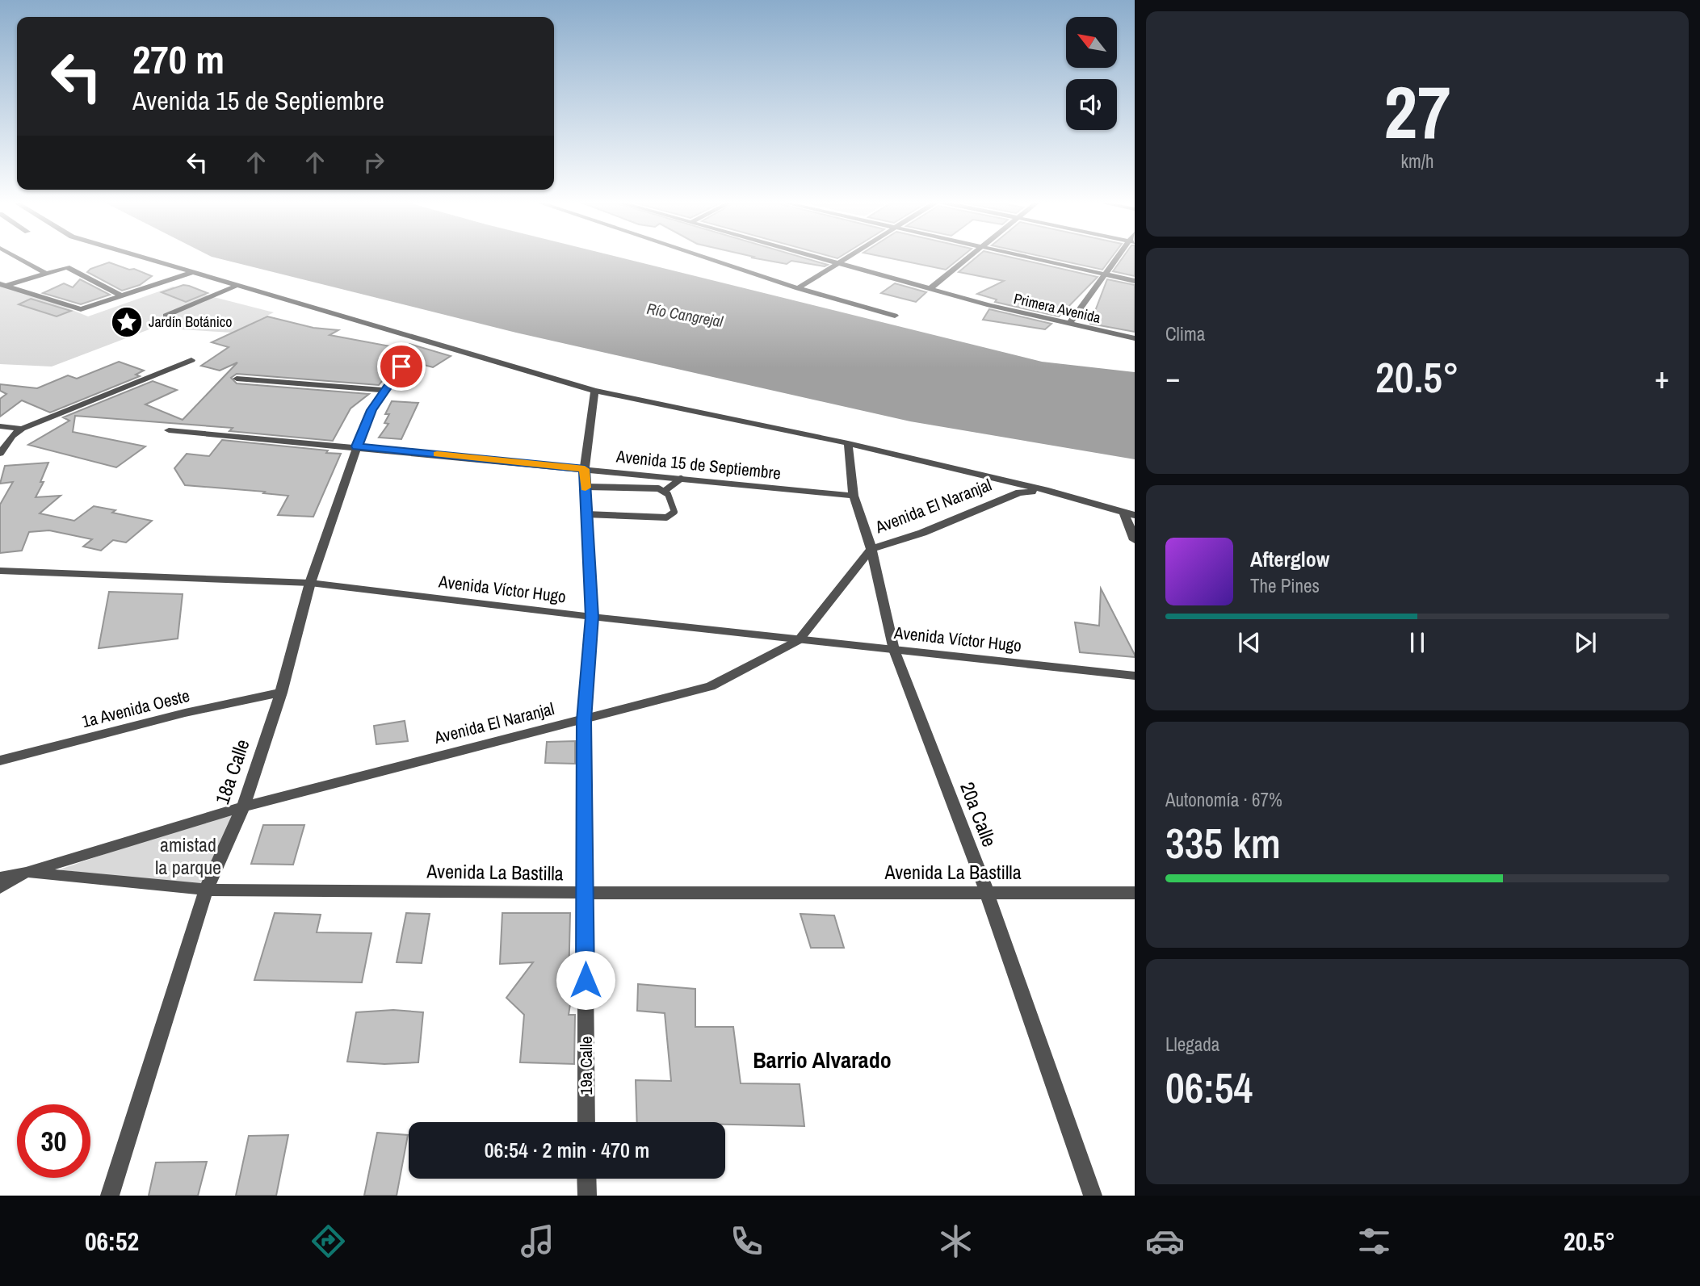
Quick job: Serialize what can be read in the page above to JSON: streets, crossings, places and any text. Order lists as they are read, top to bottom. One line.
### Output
{"streets":{"street":["Primera Avenida","Avenida 15 de Septiembre","Avenida El Naranjal","Avenida Víctor Hugo","1a Avenida Oeste","18a Calle","20a Calle","Avenida La Bastilla","19a Calle"]},"crossings":[["Avenida 15 de Septiembre","18a Calle"],["Avenida 15 de Septiembre","20a Calle"],["Avenida 15 de Septiembre","19a Calle"],["Avenida El Naranjal","Avenida Víctor Hugo"],["Avenida El Naranjal","18a Calle"],["Avenida El Naranjal","20a Calle"],["Avenida El Naranjal","Avenida La Bastilla"],["Avenida El Naranjal","19a Calle"],["Avenida Víctor Hugo","18a Calle"],["Avenida Víctor Hugo","20a Calle"],["Avenida Víctor Hugo","19a Calle"],["1a Avenida Oeste","18a Calle"],["18a Calle","Avenida La Bastilla"],["20a Calle","Avenida La Bastilla"],["Avenida La Bastilla","19a Calle"]],"districts":["Barrio Alvarado"],"water":["Río Cangrejal"],"parks":["amistad la parque"],"places":{"place":["Jardín Botánico"]},"north":"top left","page":{"tile":[["27","km/h"],"Clima",["Autonomía · 67%","335 km"],["Llegada","06:54"]],"turn":["270 m","Avenida 15 de Septiembre"],"heat":["−","20.5°","+"],"song":["Afterglow","The Pines"],"limit":"30","trip":"06:54 · 2 min · 470 m","tabs":["06:52","20.5°"]}}
